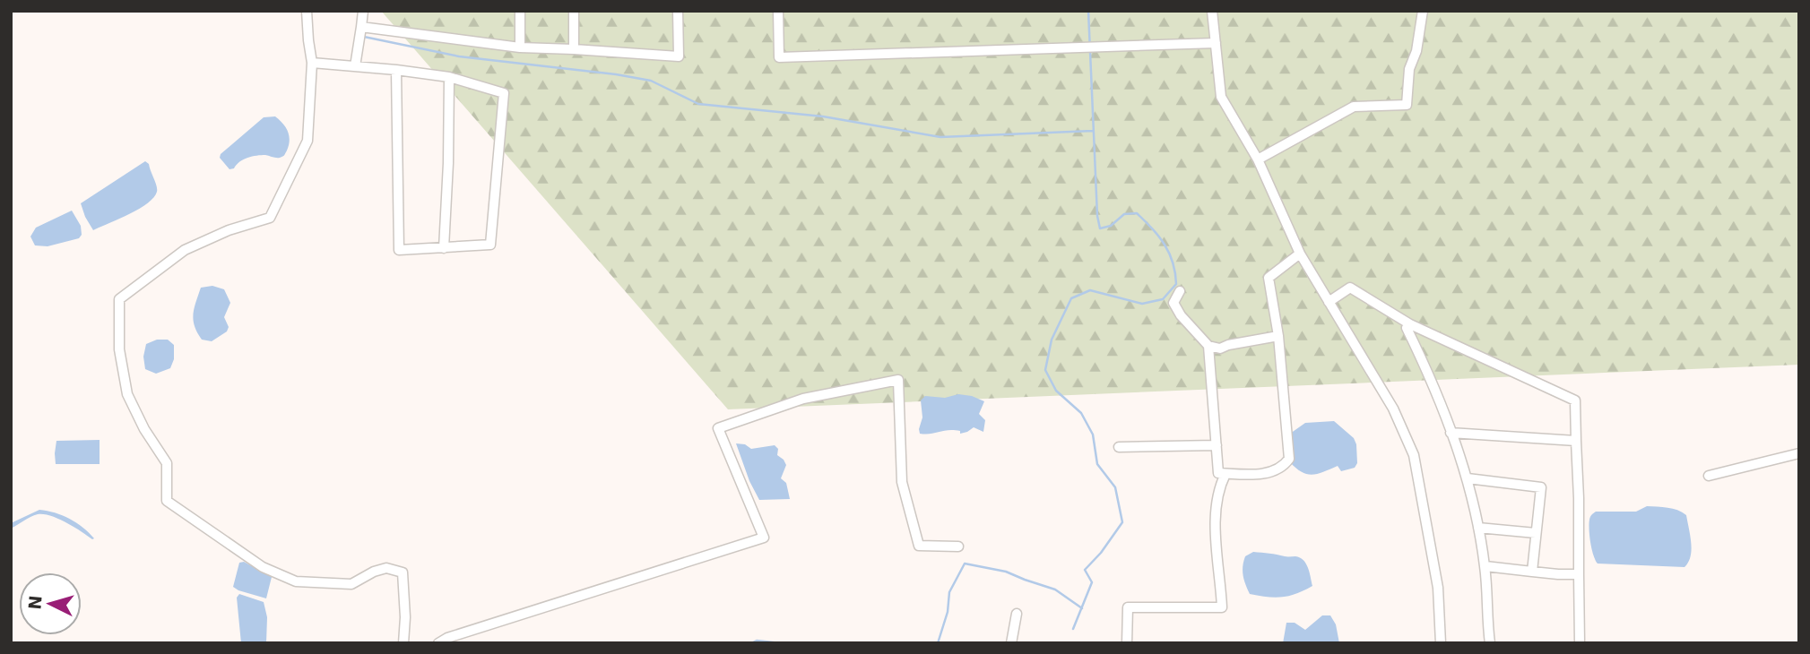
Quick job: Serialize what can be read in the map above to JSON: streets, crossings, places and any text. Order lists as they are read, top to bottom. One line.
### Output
{"north":"left"}
